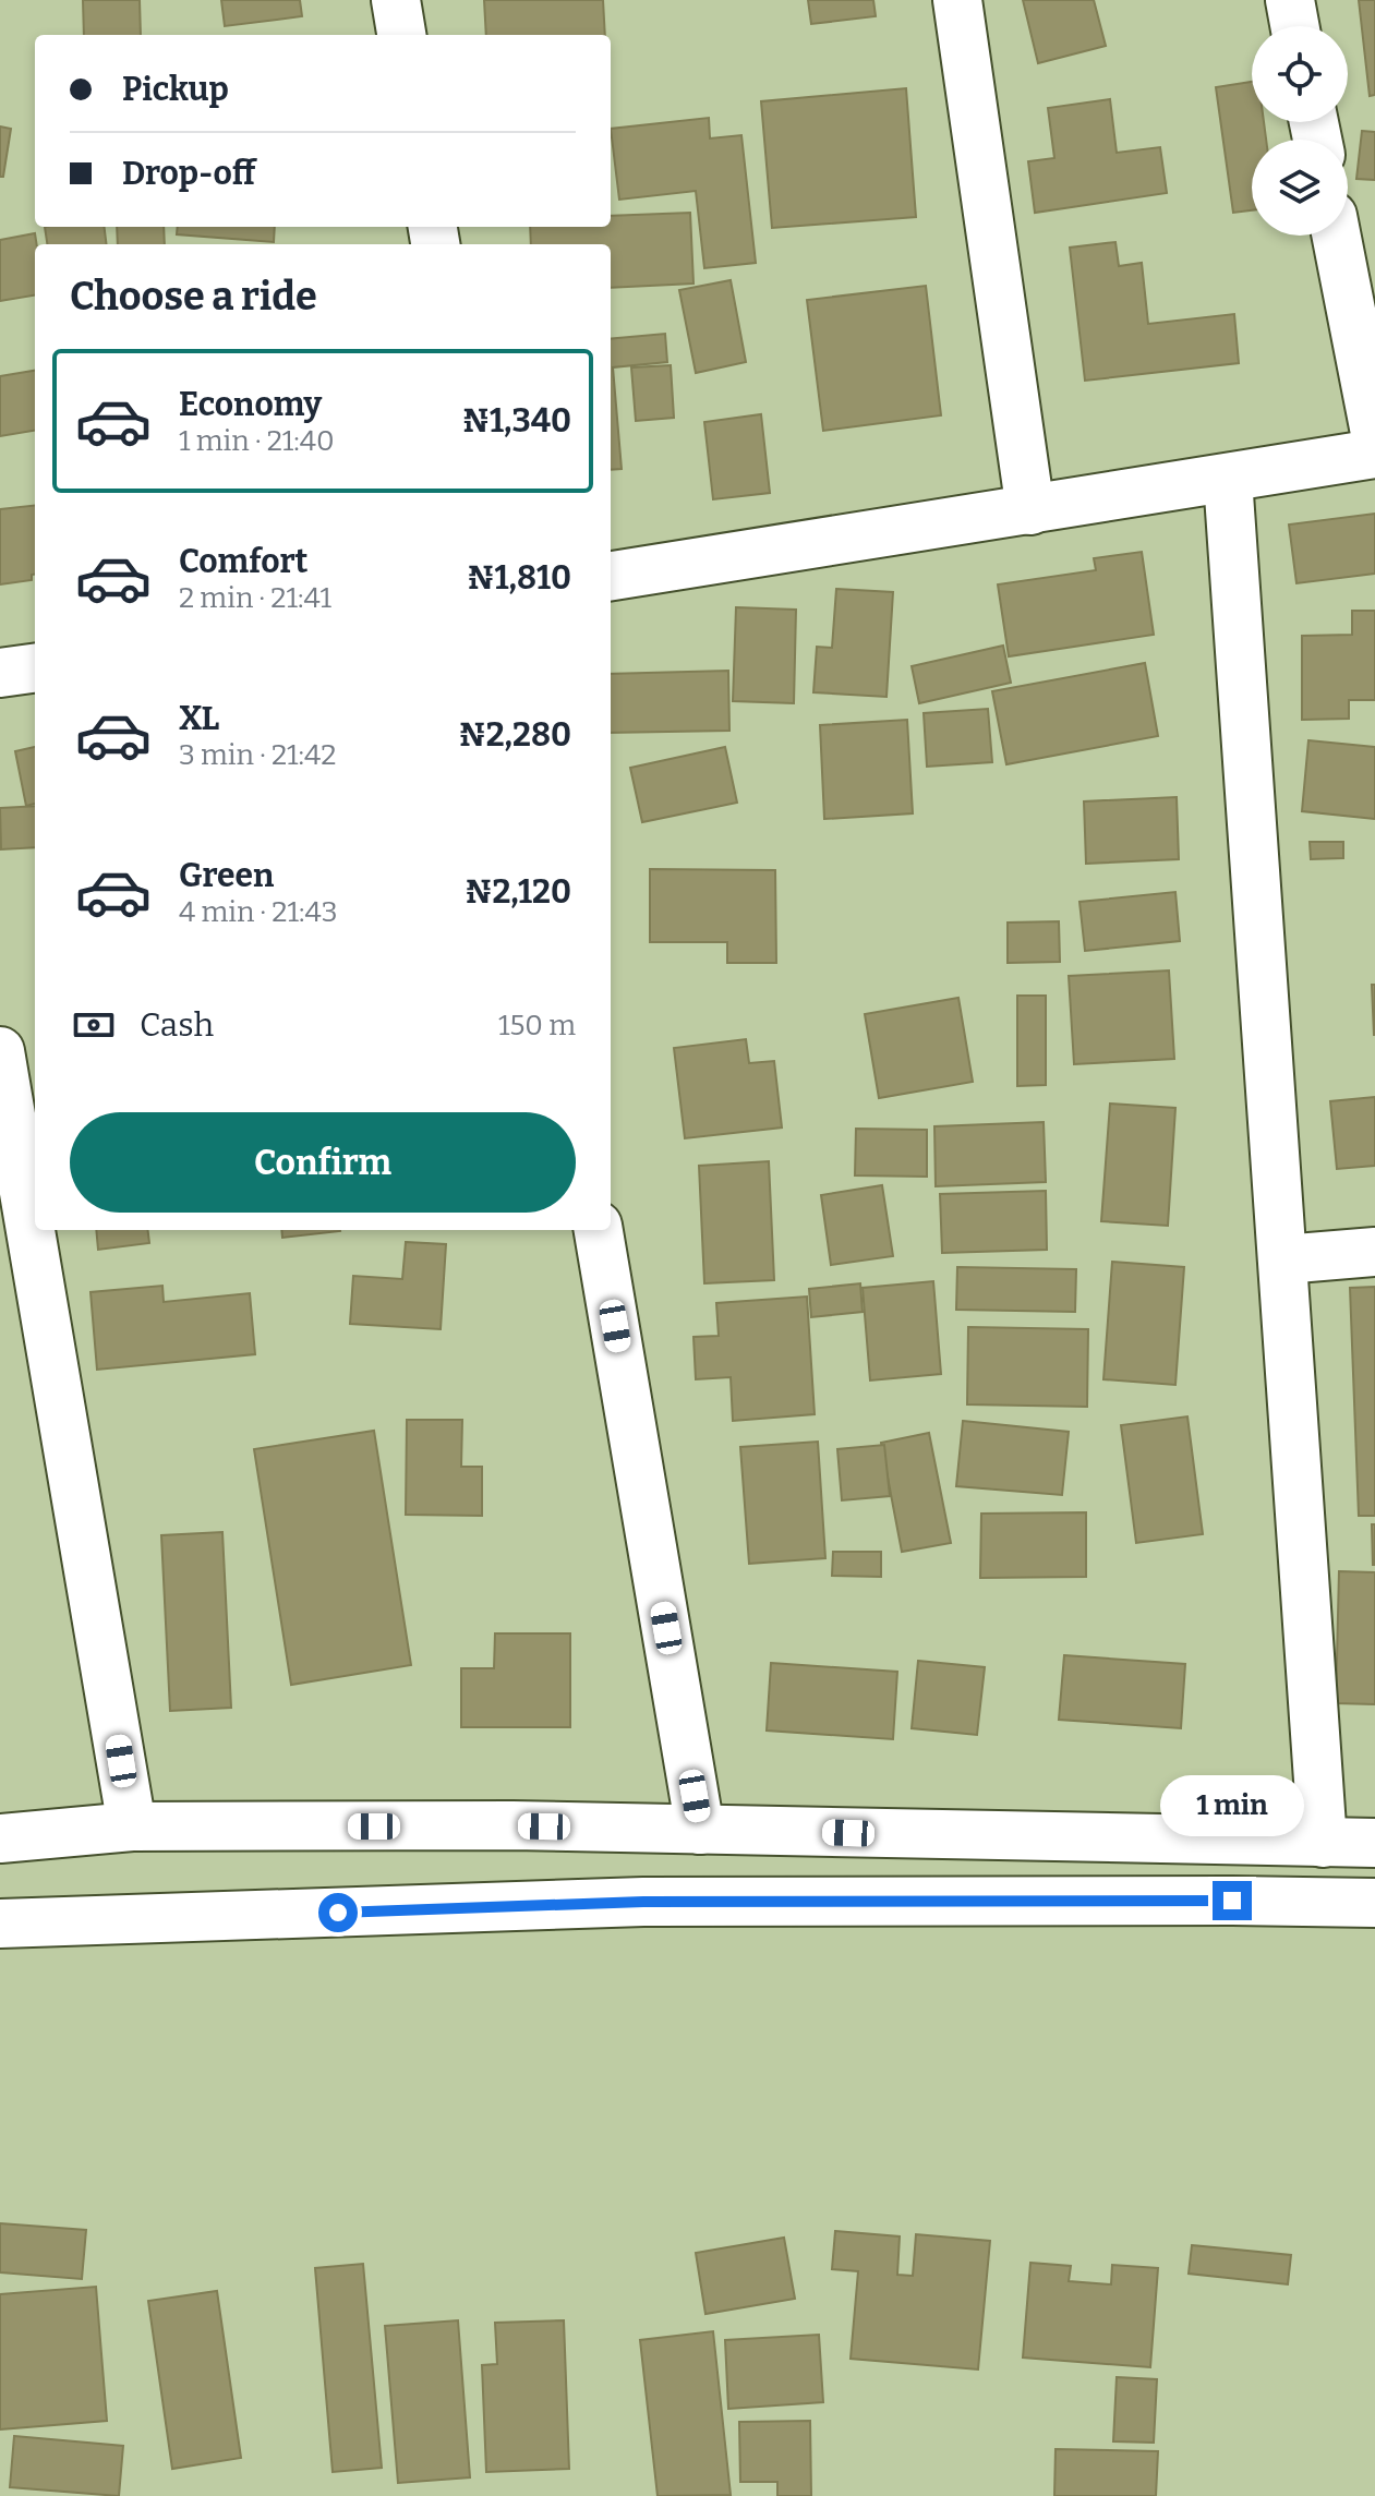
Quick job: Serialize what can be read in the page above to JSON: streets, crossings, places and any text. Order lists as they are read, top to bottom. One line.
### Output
{"page":{"banner":["Pickup","Drop-off"],"heading":"Choose a ride","list":[{"name":"Economy","note":"1 min · 21:40","value":"₦1,340"},{"name":"Comfort","note":"2 min · 21:41","value":"₦1,810"},{"name":"XL","note":"3 min · 21:42","value":"₦2,280"},{"name":"Green","note":"4 min · 21:43","value":"₦2,120"}],"pay":["Cash","150 m"],"buttons":"Confirm","bubble":"1 min"}}
